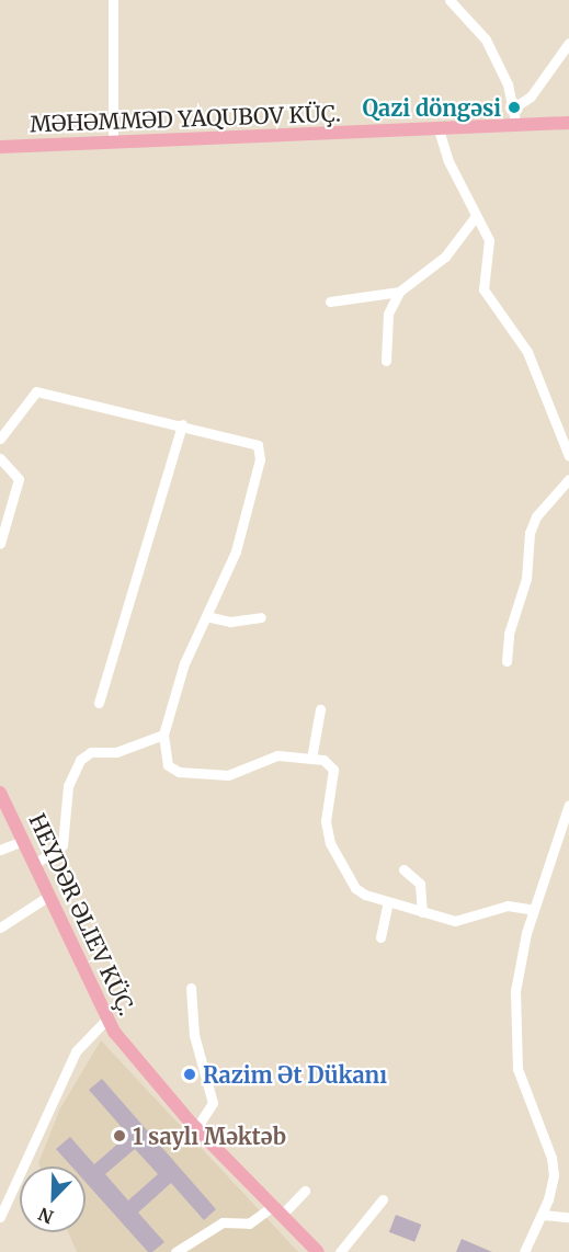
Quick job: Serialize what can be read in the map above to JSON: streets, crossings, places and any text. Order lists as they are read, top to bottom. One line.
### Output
{"streets":{"main road":["MƏHƏMMƏD YAQUBOV KÜÇ.","HEYDƏR ƏLIEV KÜÇ."]},"places":["Qazi döngəsi","Razim Ət Dükanı","1 saylı Məktəb"],"north":"bottom left"}
